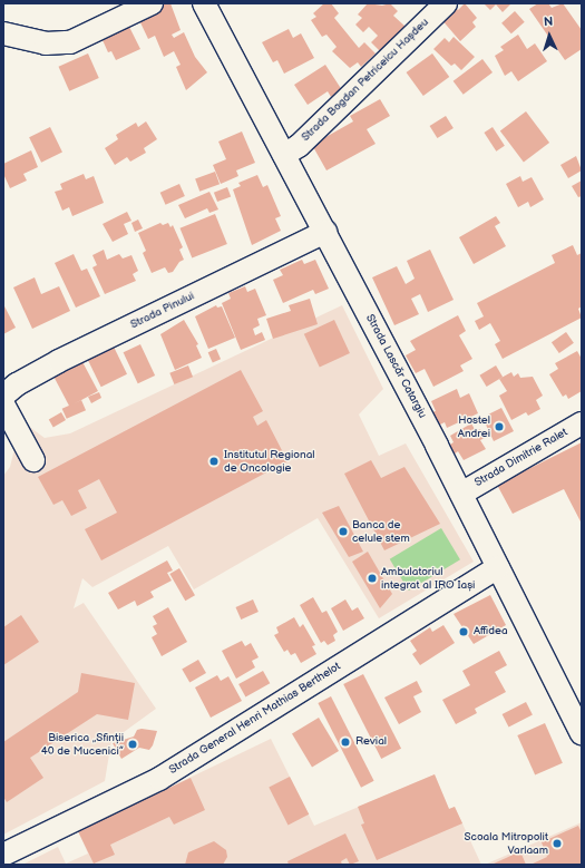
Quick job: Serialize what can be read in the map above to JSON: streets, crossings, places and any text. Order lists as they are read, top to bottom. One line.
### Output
{"streets":{"street":["Strada Bogdan Petriceicu Hașdeu","Strada Pinului","Strada Lascăr Catargiu","Strada Dimitrie Ralet","Strada General Henri Mathias Berthelot"]},"crossings":[["Strada Bogdan Petriceicu Hașdeu","Strada Lascăr Catargiu"],["Strada Pinului","Strada Lascăr Catargiu"],["Strada Lascăr Catargiu","Strada Dimitrie Ralet"],["Strada Lascăr Catargiu","Strada General Henri Mathias Berthelot"]],"places":["Hostel Andrei","Institutul Regional de Oncologie","Banca de celule stem","Ambulatoriul integrat al IRO Iași","Affidea","Revial","Biserica „Sfinții 40 de Mucenici”","Scoala Mitropolit Varlaam"],"north":"top"}
